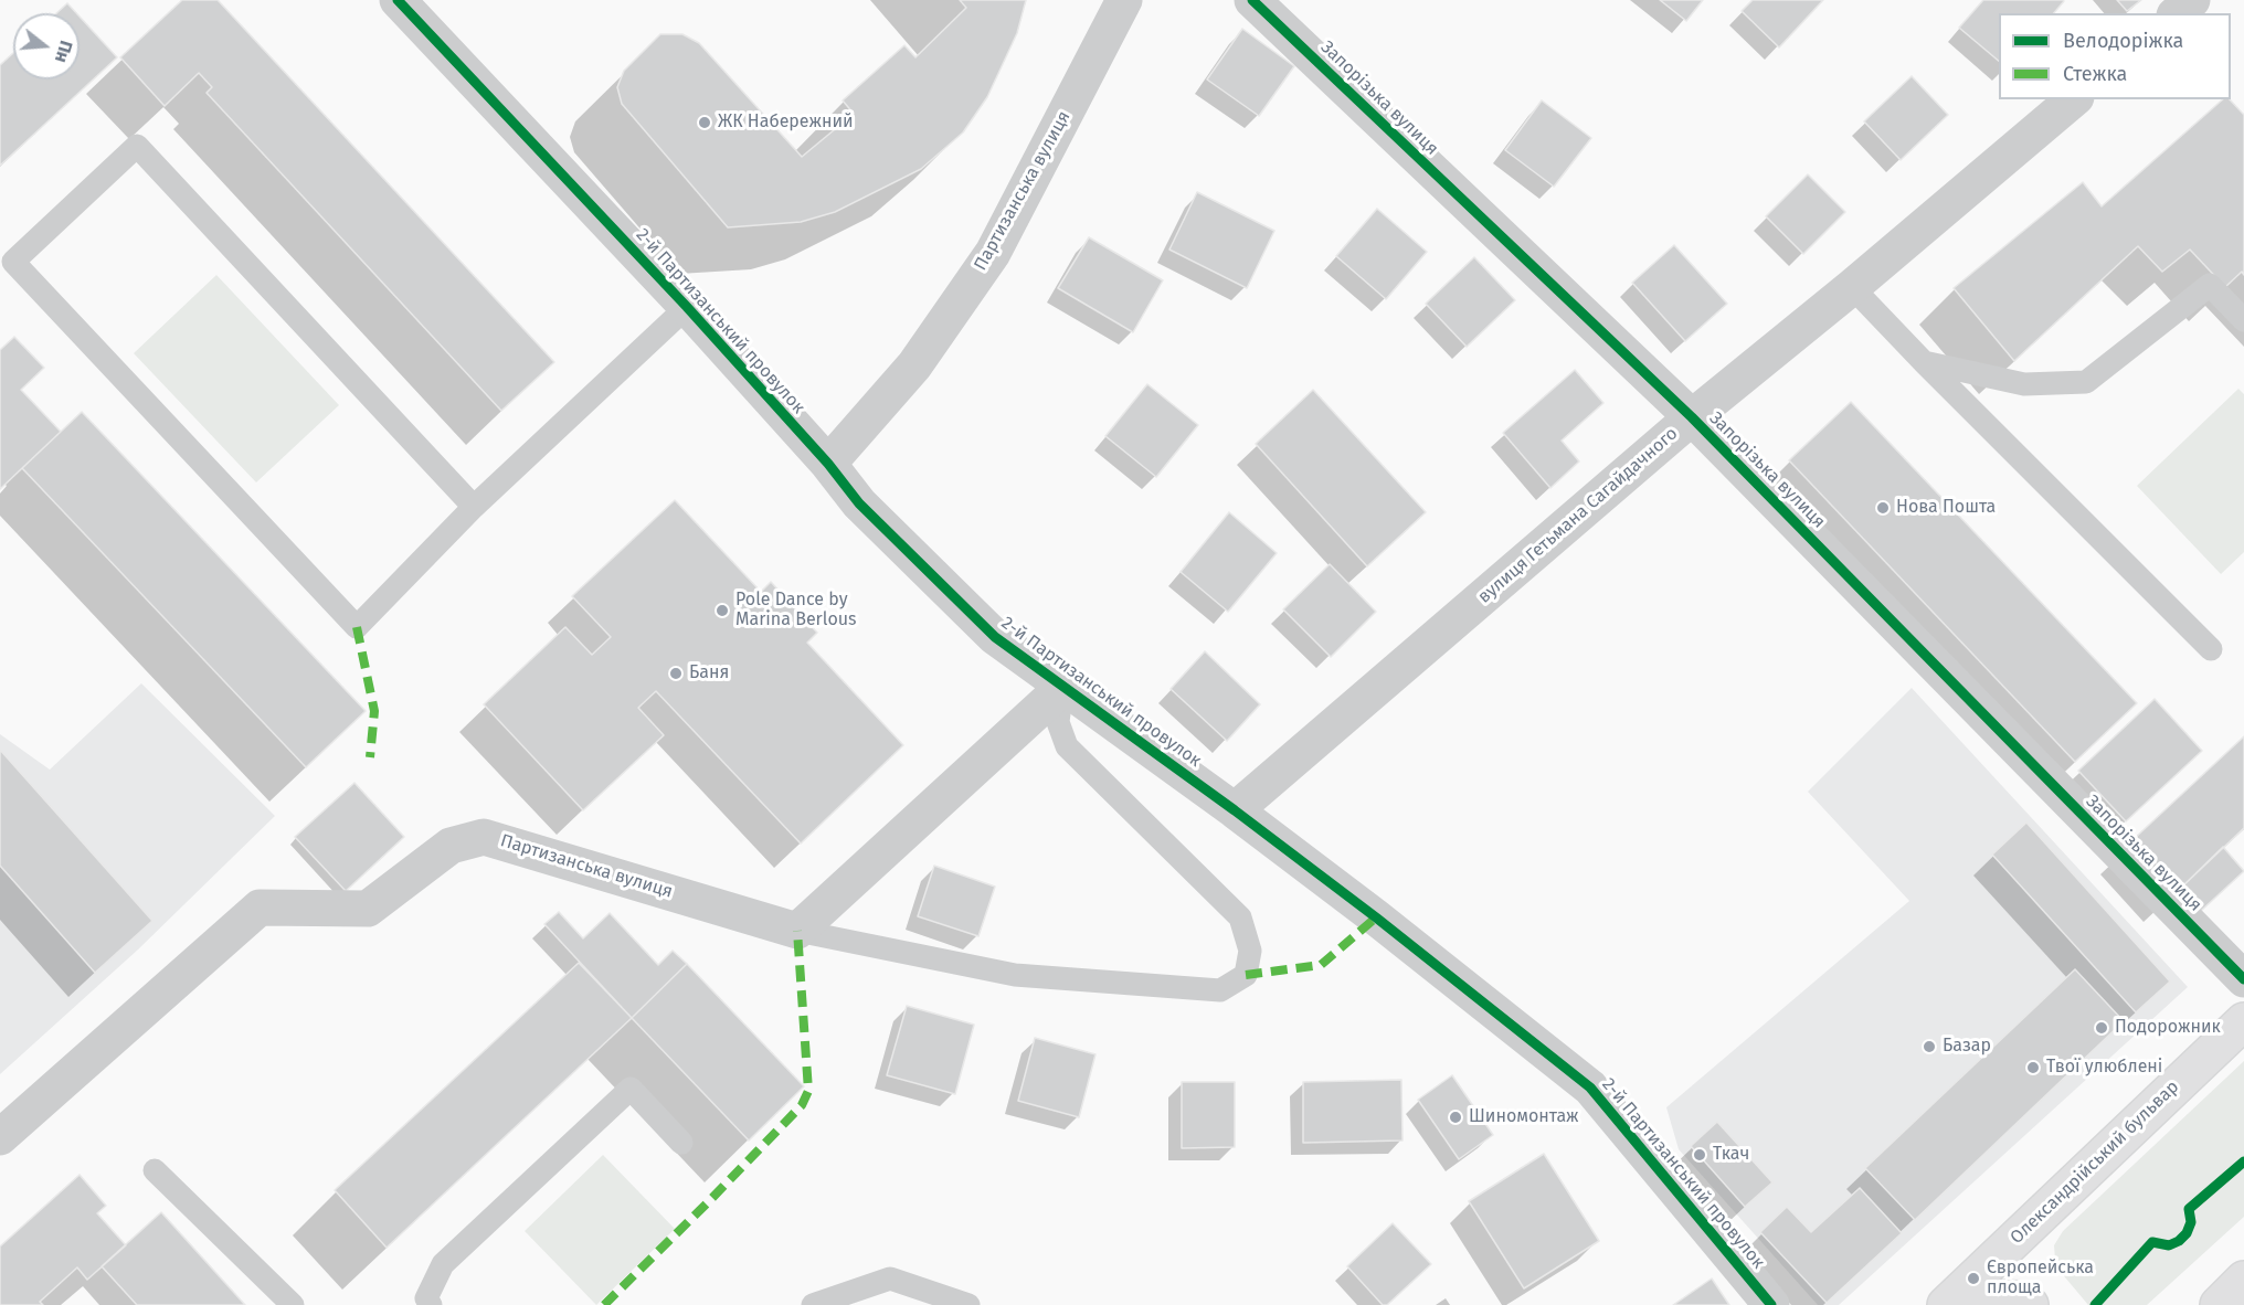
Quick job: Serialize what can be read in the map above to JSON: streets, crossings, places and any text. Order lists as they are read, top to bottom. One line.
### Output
{"streets":{"main road":["Олександрійський бульвар"],"street":["Запорізька вулиця","Партизанська вулиця","2-й Партизанський провулок","вулиця Гетьмана Сагайдачного"]},"crossings":[["Запорізька вулиця","вулиця Гетьмана Сагайдачного"],["Партизанська вулиця","2-й Партизанський провулок"],["2-й Партизанський провулок","вулиця Гетьмана Сагайдачного"]],"places":["ЖК Набережний","Нова Пошта","Pole Dance by Marina Berlous","Баня","Подорожник","Базар","Твої улюблені","Шиномонтаж","Ткач","Європейська площа"],"legend":["Велодоріжка","Стежка"],"north":"right"}
